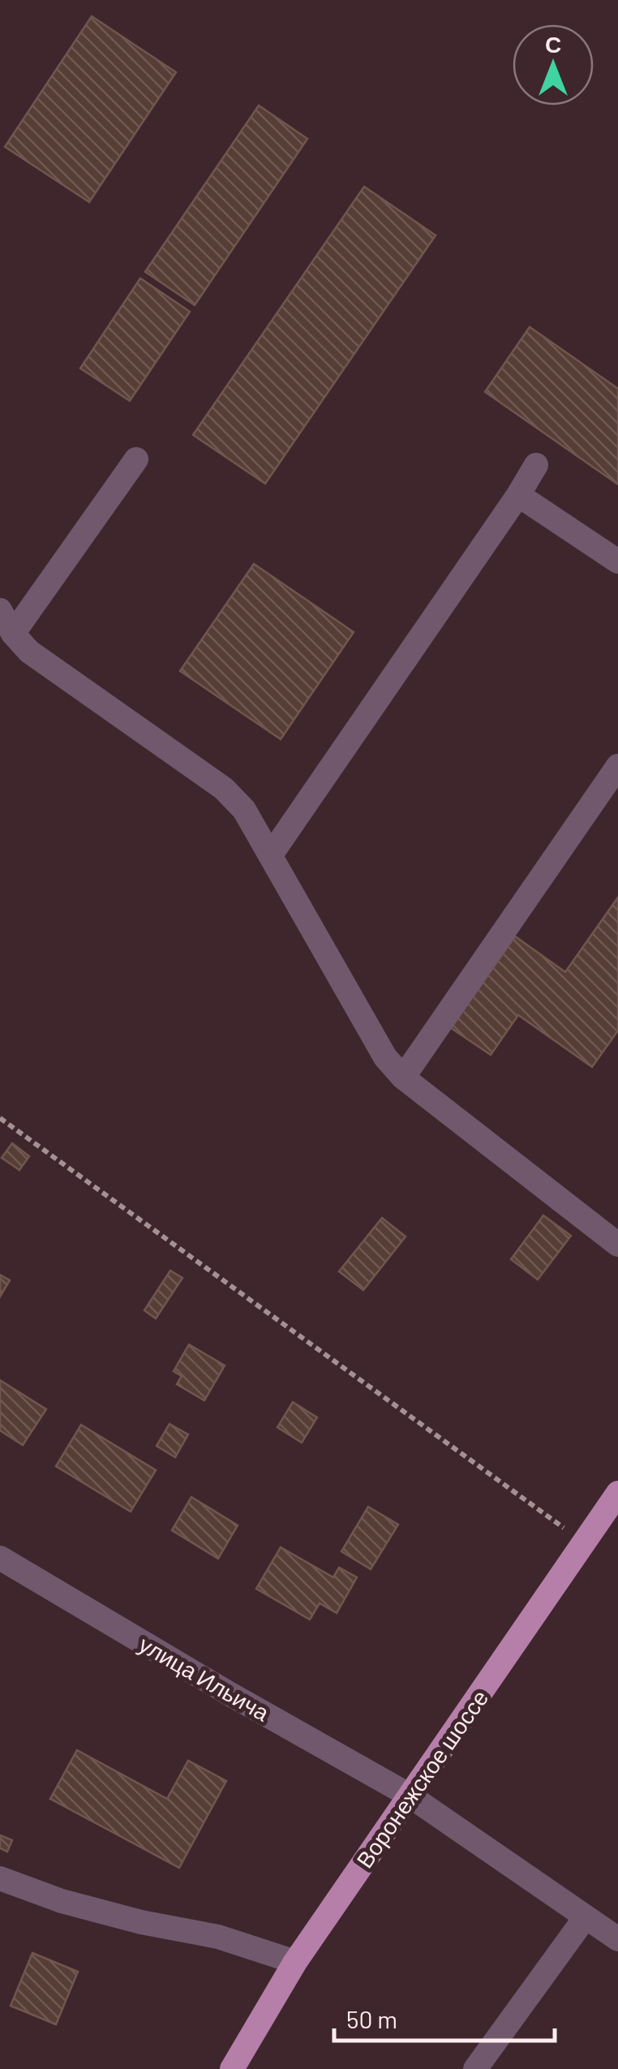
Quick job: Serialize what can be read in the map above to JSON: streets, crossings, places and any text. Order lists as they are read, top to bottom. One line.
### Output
{"streets":{"main road":["Воронежское шоссе"],"street":["улица Ильича"]},"crossings":[["улица Ильича","Воронежское шоссе"]],"scale_bar":"50 m","north":"top"}
